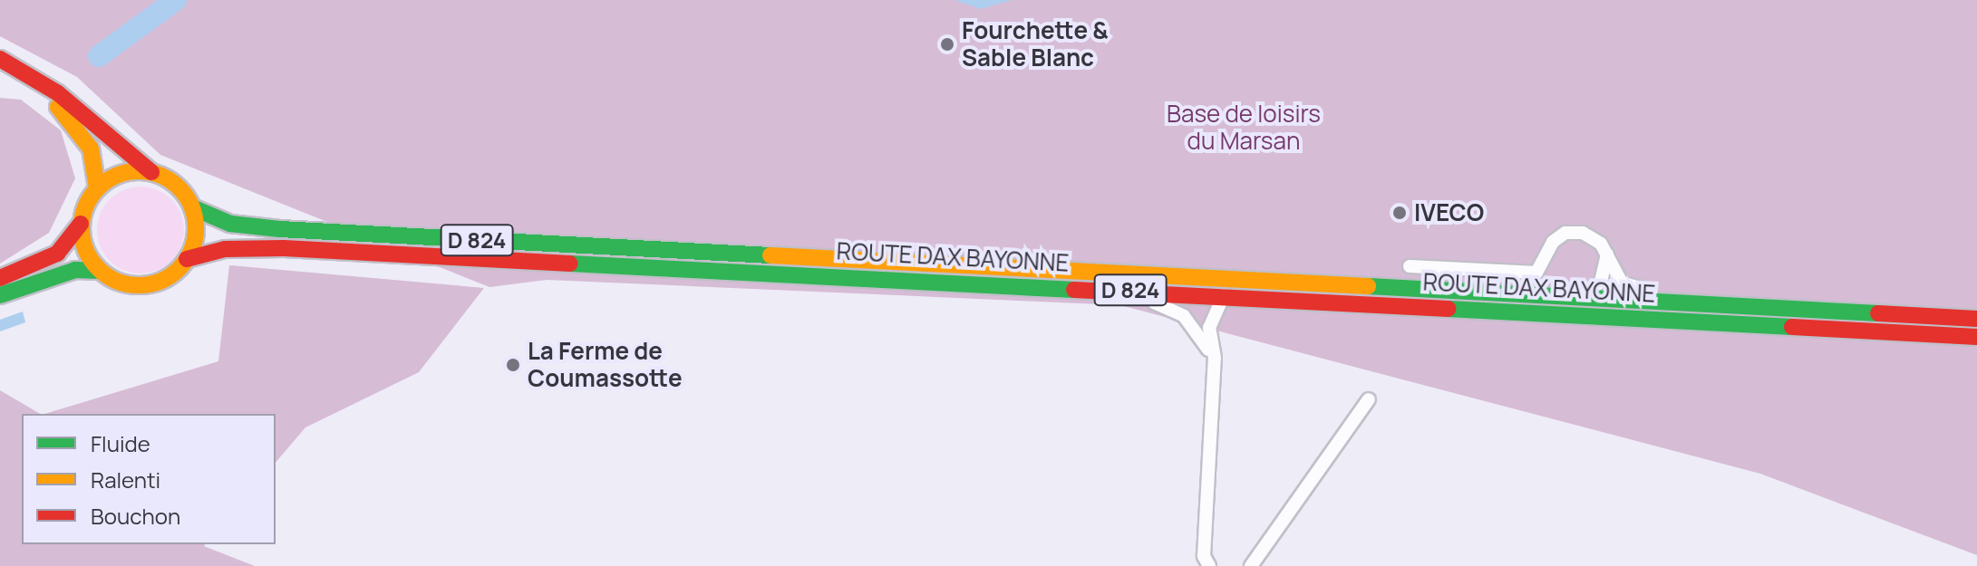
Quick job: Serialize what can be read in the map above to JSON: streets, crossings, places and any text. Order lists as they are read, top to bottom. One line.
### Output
{"streets":{"main road":["D 824","ROUTE DAX BAYONNE"]},"crossings":[["D 824","ROUTE DAX BAYONNE"]],"parks":["Base de loisirs du Marsan"],"places":["Fourchette & Sable Blanc","IVECO","La Ferme de Coumassotte"],"legend":["Fluide","Ralenti","Bouchon"]}
